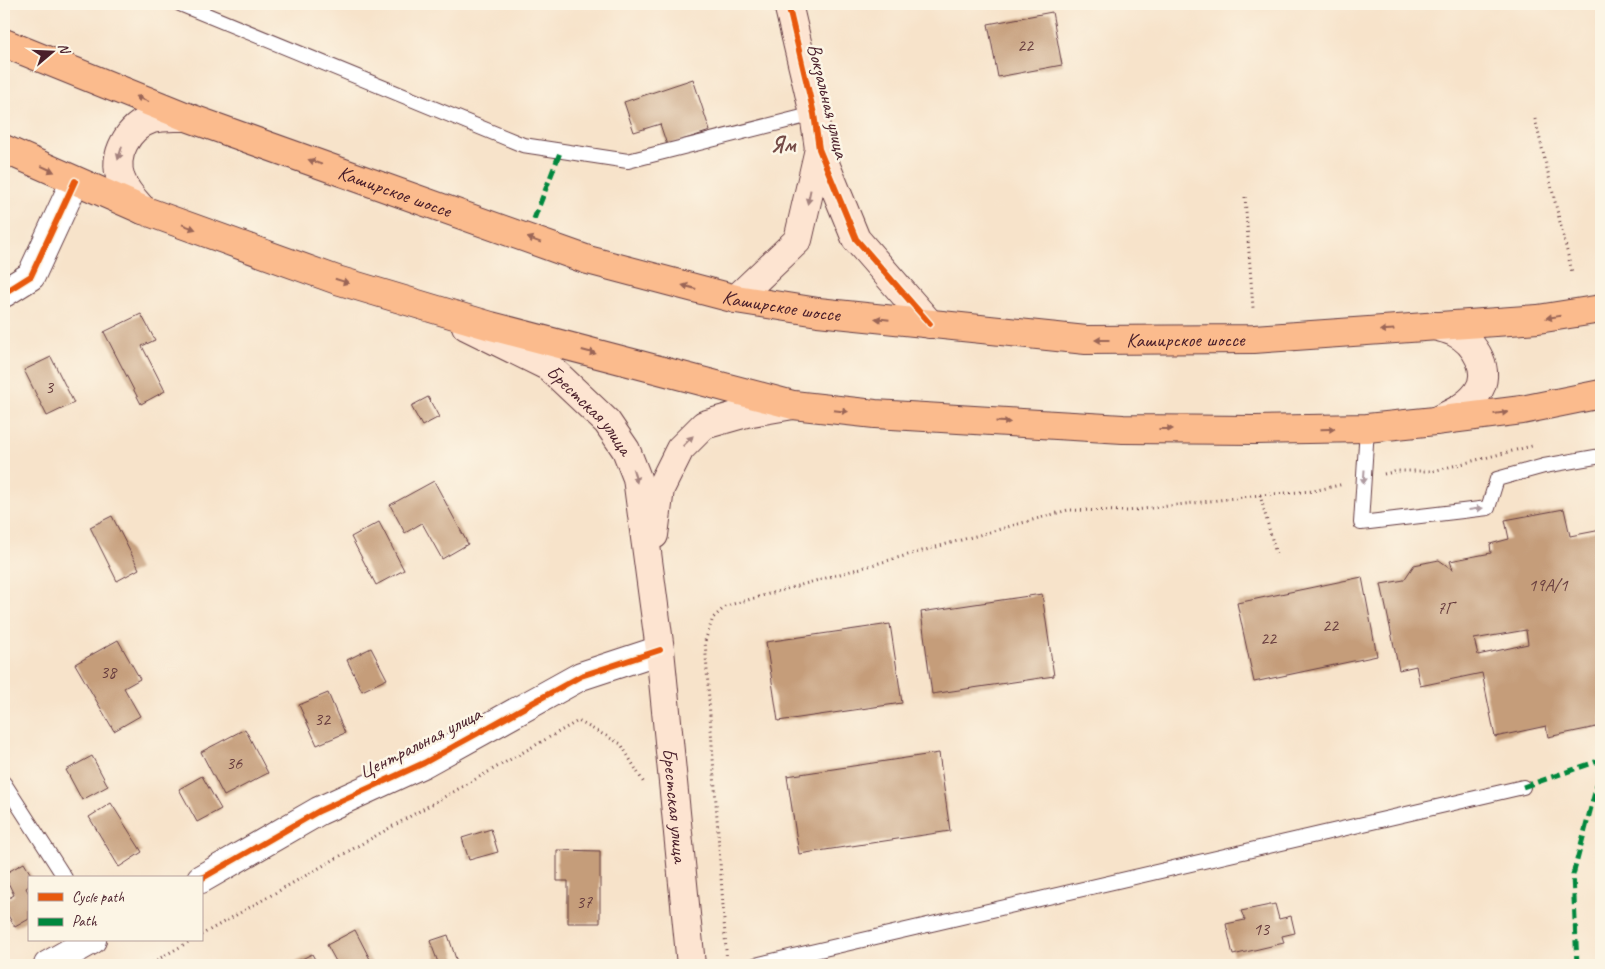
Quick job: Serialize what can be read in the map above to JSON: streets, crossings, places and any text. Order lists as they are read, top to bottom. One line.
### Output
{"streets":{"main road":["Вокзальная улица","Каширское шоссе","Брестская улица"],"street":["Центральная улица"]},"crossings":[["Вокзальная улица","Каширское шоссе"],["Брестская улица","Центральная улица"]],"districts":["Ям"],"house_numbers":["22","3","19А/1","7Г","22","22","38","32","36","37","13"],"legend":["Cycle path","Path"],"north":"right"}
